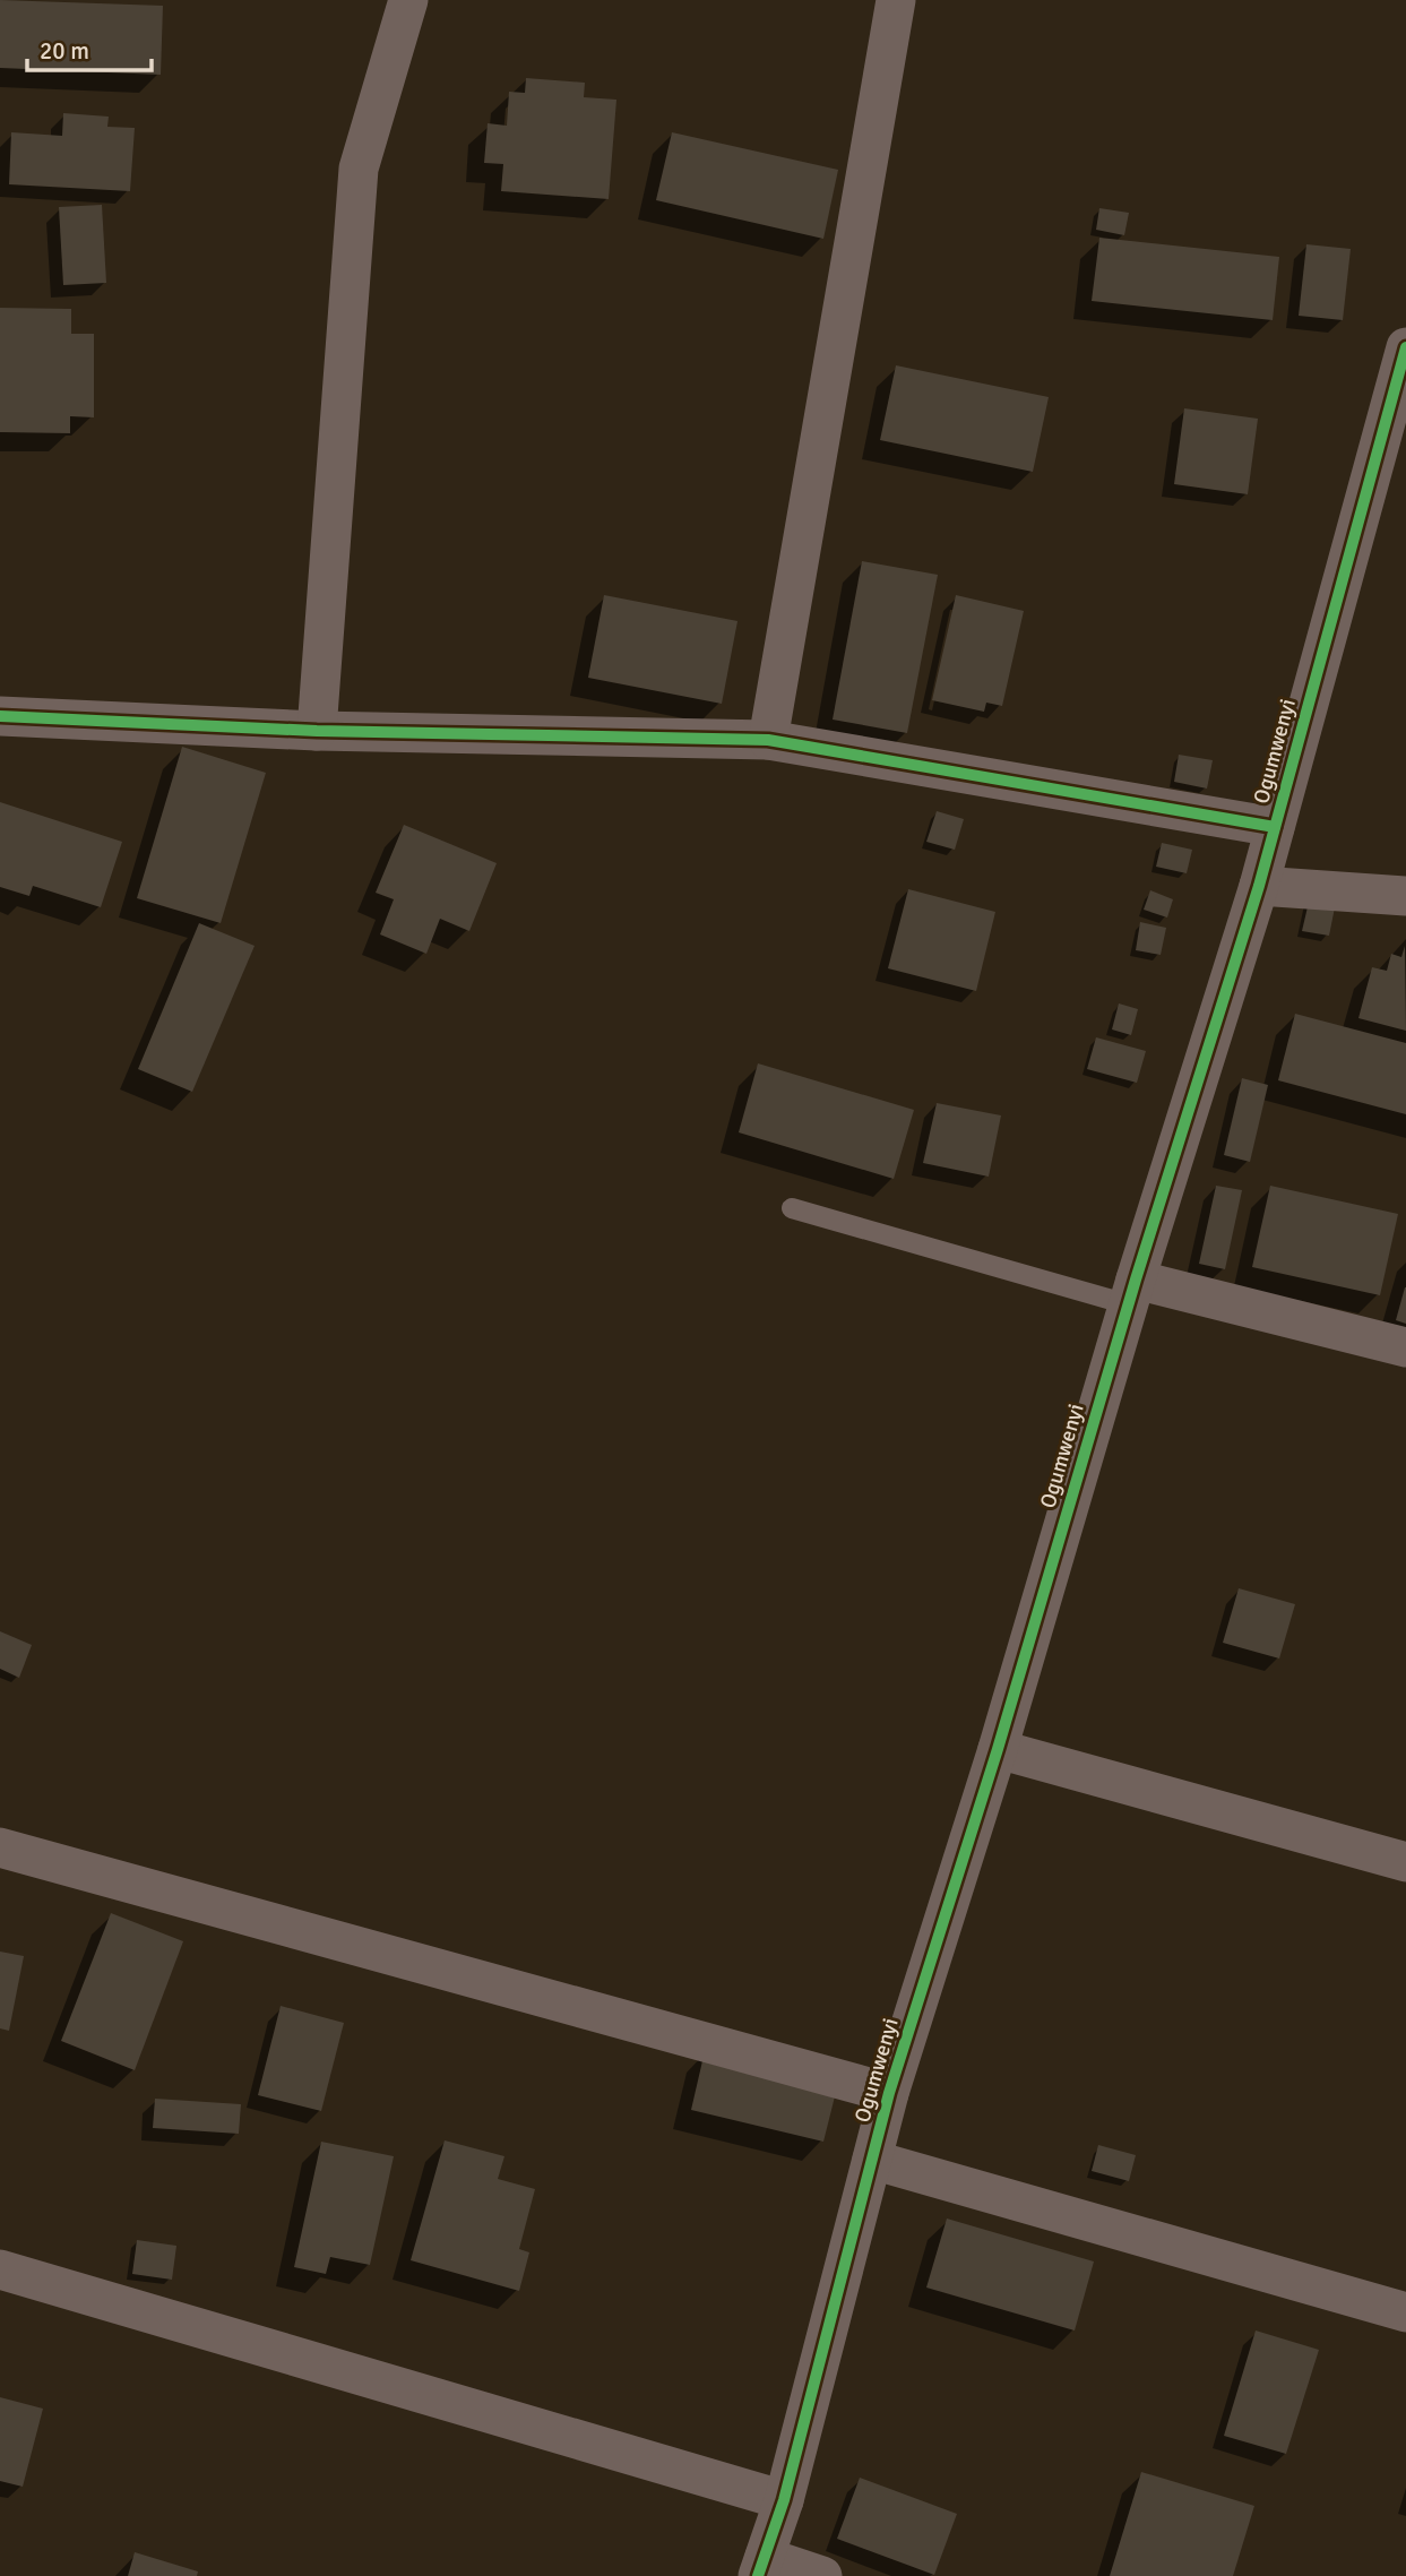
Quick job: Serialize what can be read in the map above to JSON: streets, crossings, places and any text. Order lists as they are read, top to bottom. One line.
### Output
{"streets":{"street":["Ogumwenyi"]},"scale_bar":"20 m"}
